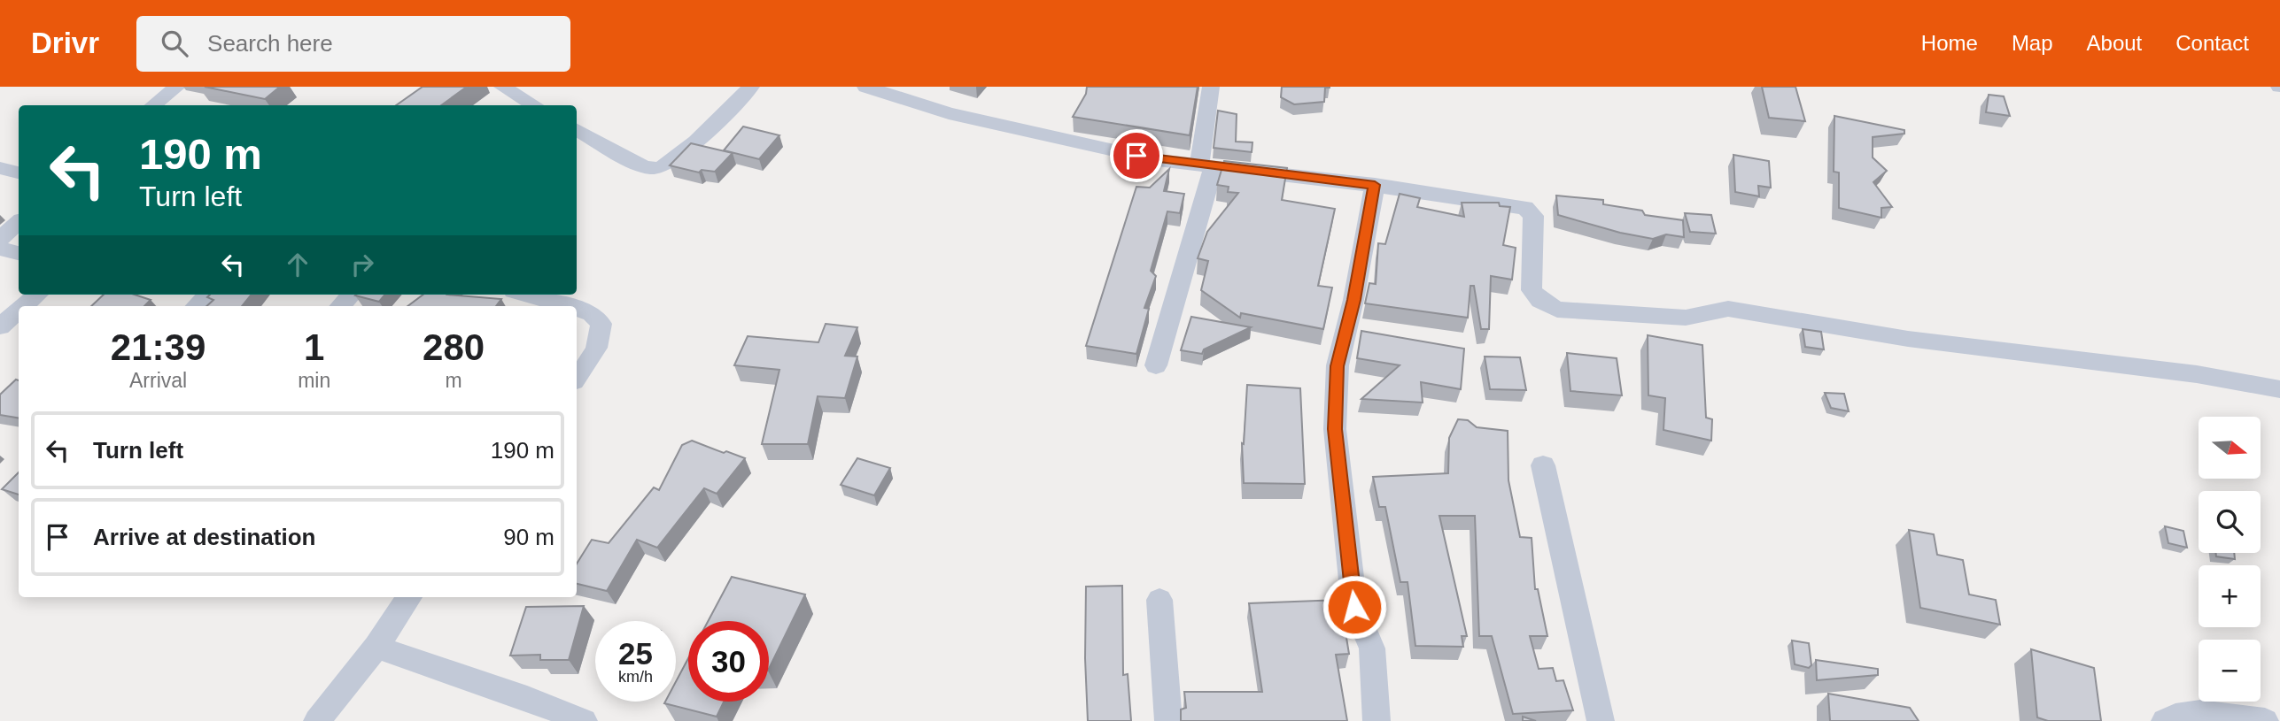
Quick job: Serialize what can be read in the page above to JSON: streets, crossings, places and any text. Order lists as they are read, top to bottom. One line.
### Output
{"north":"right","page":{"header":"Drivr","search":"Search here","nav":["Home","Map","About","Contact"],"turn":["190 m","Turn left"],"eta":["21:39","Arrival","1","min","280","m"],"list":[{"name":"Turn left","value":"190 m"},{"name":"Arrive at destination","value":"90 m"}],"map_buttons":["+","−"],"speed":"25 km/h","limit":"30"}}
